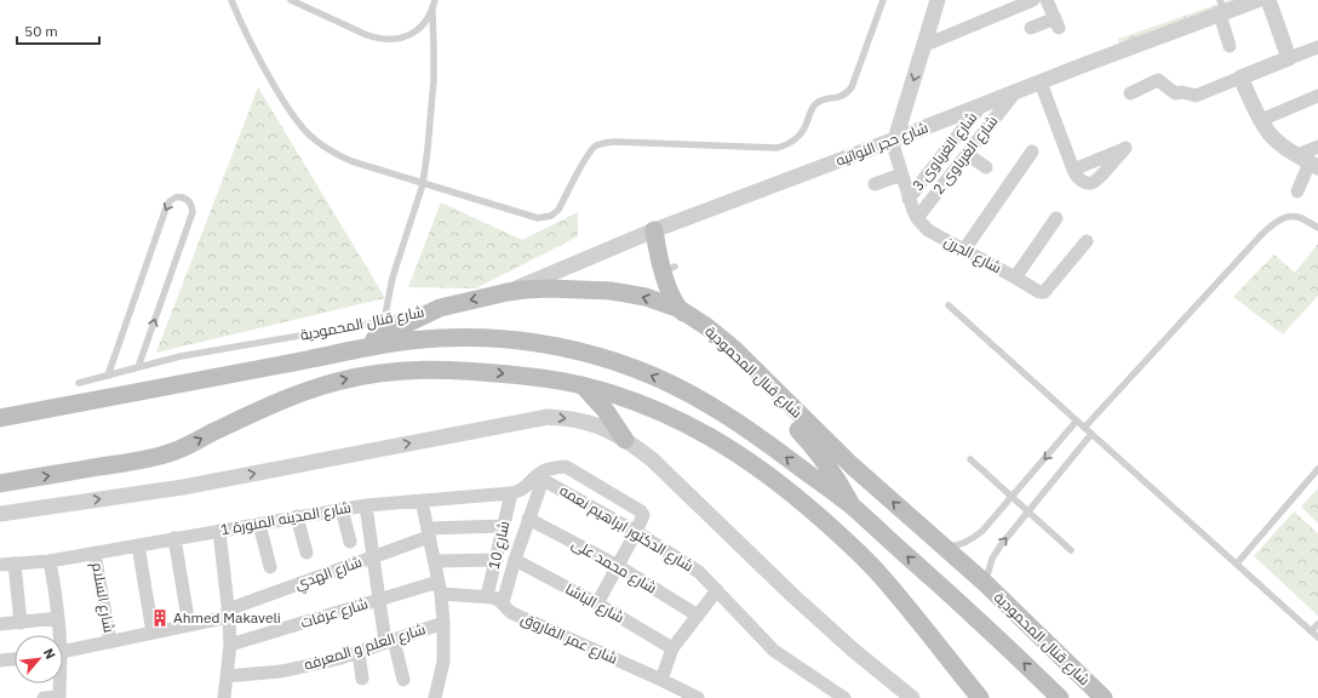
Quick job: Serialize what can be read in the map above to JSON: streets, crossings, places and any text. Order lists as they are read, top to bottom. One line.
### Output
{"streets":{"main road":["شارع قنال المحمودية"],"street":["شارع حجر النواتيه","شارع الغرباوى 3","شارع الغرباوى 2","شارع الجرن","شارع المدينه المنورة 1","شارع الدكتور ابراهيم نعمه","شارع 10","شارع محمد على","شارع الهدي","شارع السلام","شارع الباشا","شارع عرفات","شارع عمر الفاروق","شارع العلم و المعرفه"]},"crossings":[["شارع حجر النواتيه","شارع الغرباوى 3"],["شارع حجر النواتيه","شارع الغرباوى 2"],["شارع حجر النواتيه","شارع الجرن"],["شارع حجر النواتيه","شارع قنال المحمودية"],["شارع الغرباوى 3","شارع الجرن"],["شارع الغرباوى 2","شارع الجرن"],["شارع المدينه المنورة 1","شارع الدكتور ابراهيم نعمه"],["شارع المدينه المنورة 1","شارع 10"],["شارع المدينه المنورة 1","شارع السلام"],["شارع 10","شارع الهدي"],["شارع 10","شارع عمر الفاروق"],["شارع الهدي","شارع السلام"],["شارع عرفات","شارع عمر الفاروق"]],"one_way":["شارع قنال المحمودية"],"places":{"building":["Ahmed Makaveli"]},"scale_bar":"50 m","north":"top right"}
